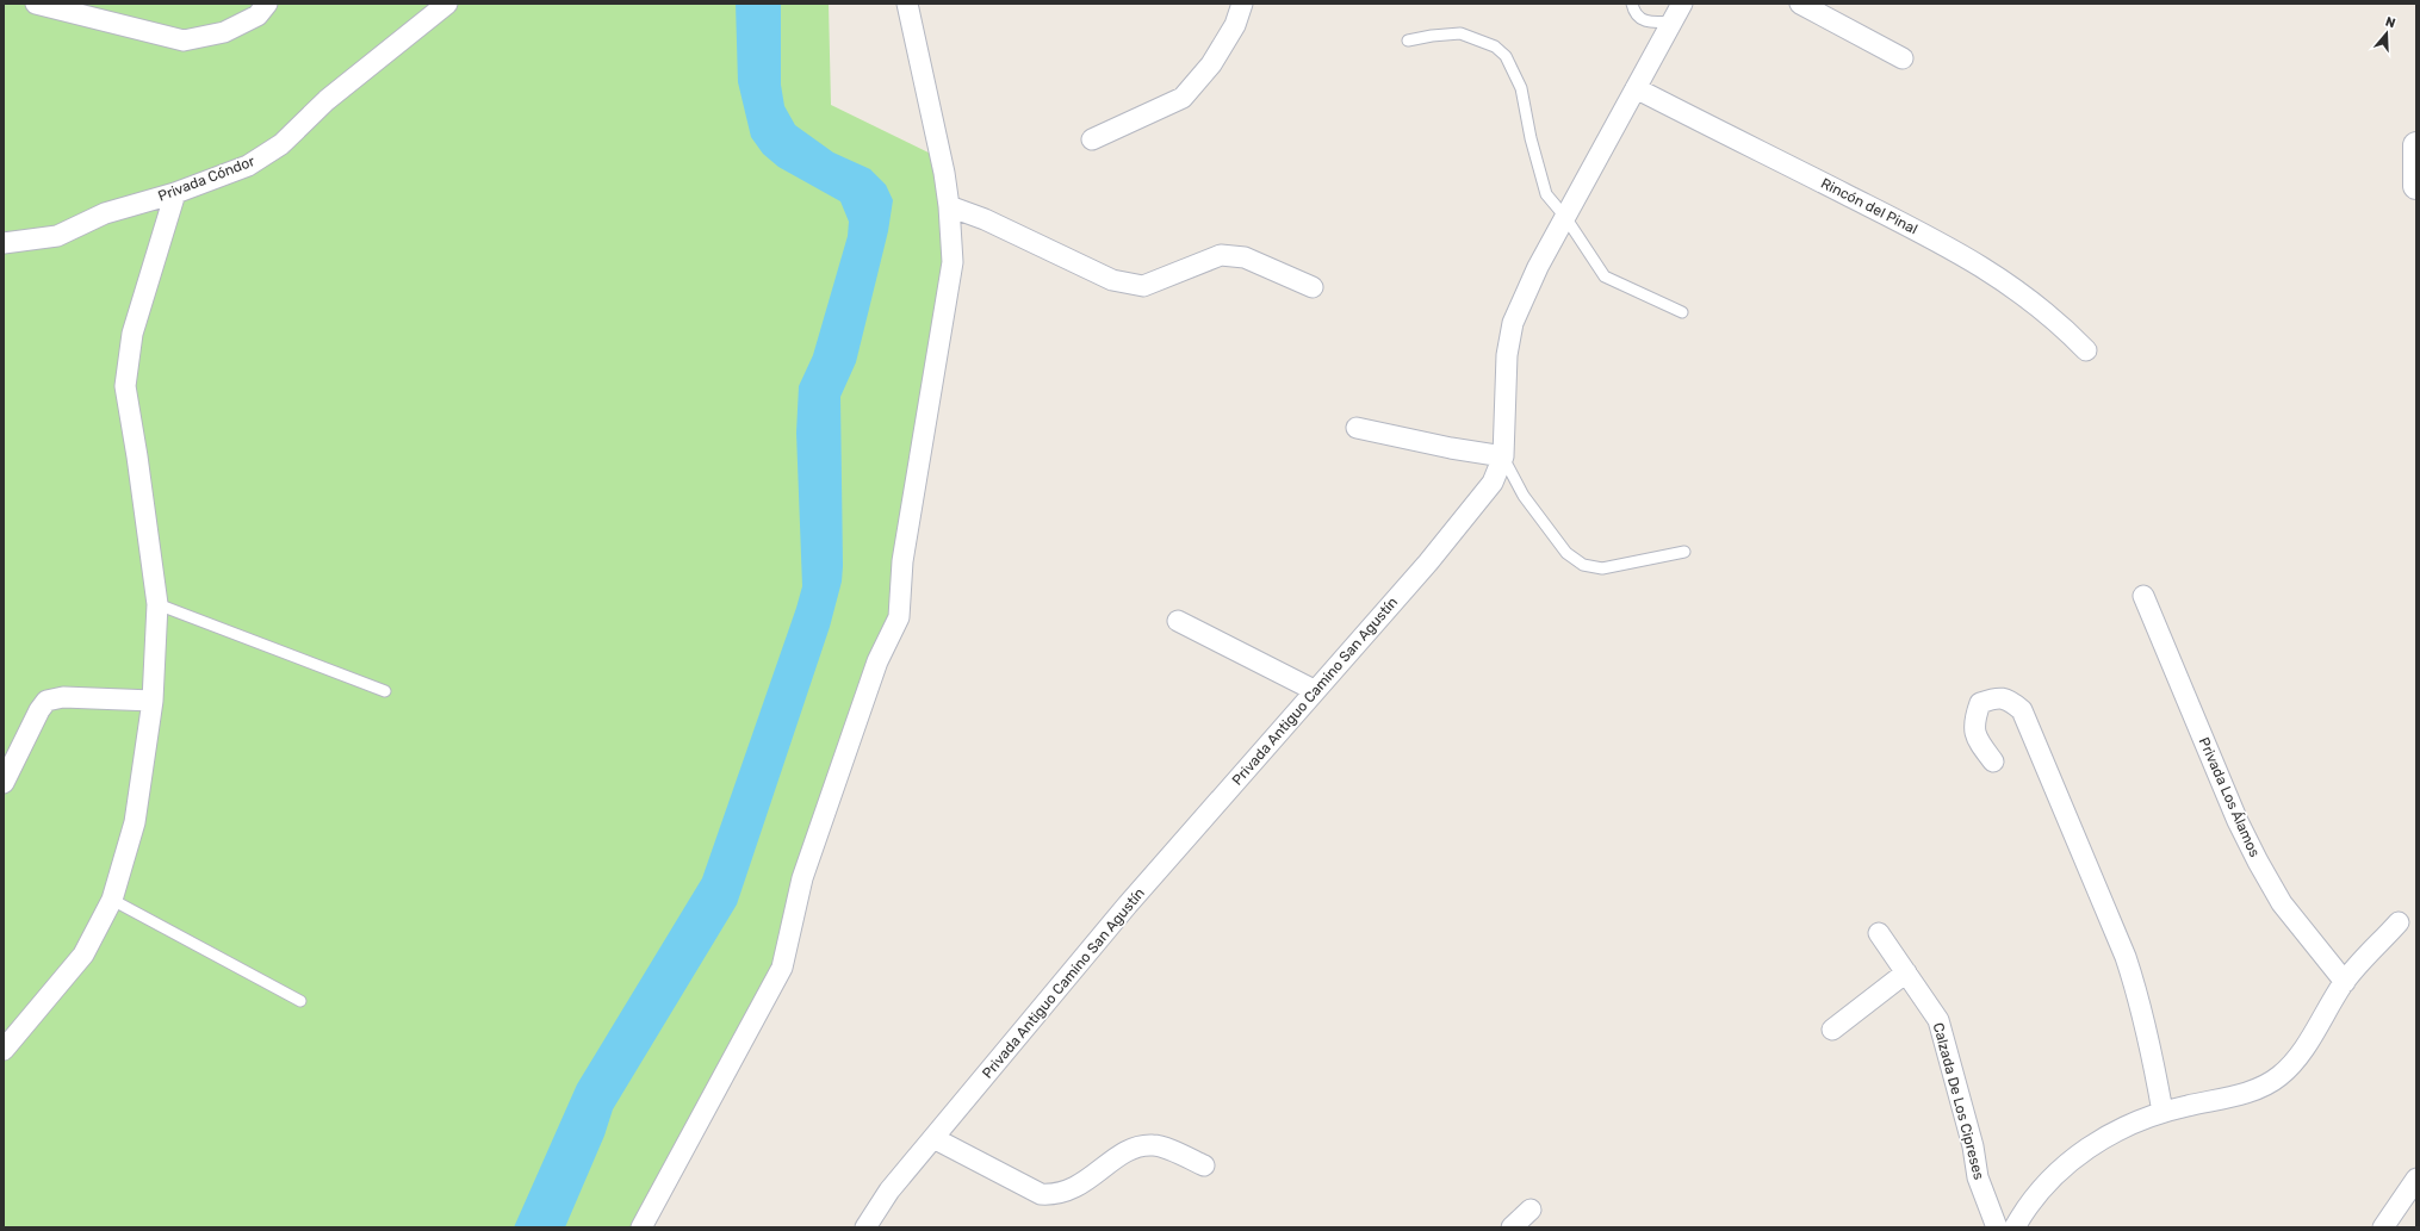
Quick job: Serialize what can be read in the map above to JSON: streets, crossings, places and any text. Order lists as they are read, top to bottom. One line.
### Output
{"streets":{"street":["Privada Cóndor","Rincón del Pinal","Privada Antiguo Camino San Agustín","Privada Los Álamos","Calzada De Los Cipreses"]},"crossings":[["Rincón del Pinal","Privada Antiguo Camino San Agustín"]],"north":"top"}
